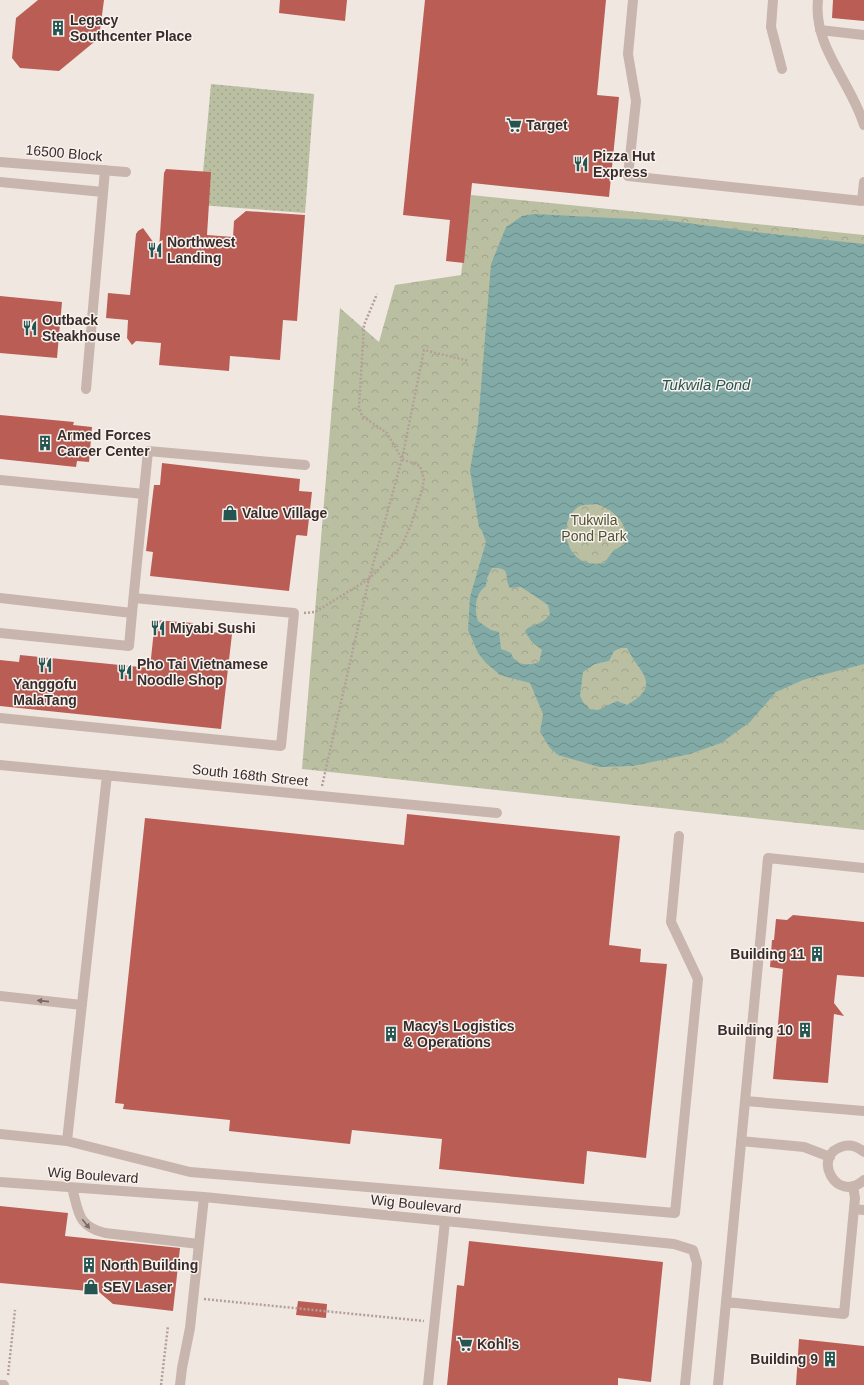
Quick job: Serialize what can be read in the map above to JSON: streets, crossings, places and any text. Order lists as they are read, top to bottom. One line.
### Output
{"streets":{"street":["16500 Block","South 168th Street","Wig Boulevard"]},"water":["Tukwila Pond"],"parks":["Tukwila Pond Park"],"places":{"building":["Legacy Southcenter Place","Armed Forces Career Center","Building 11","Building 10","Macy's Logistics & Operations","North Building","Building 9"],"supermarket":["Target","Kohl's"],"restaurant":["Pizza Hut Express","Northwest Landing","Outback Steakhouse","Miyabi Sushi","Yanggofu MalaTang","Pho Tai Vietnamese Noodle Shop"],"shop":["Value Village","SEV Laser"]}}
